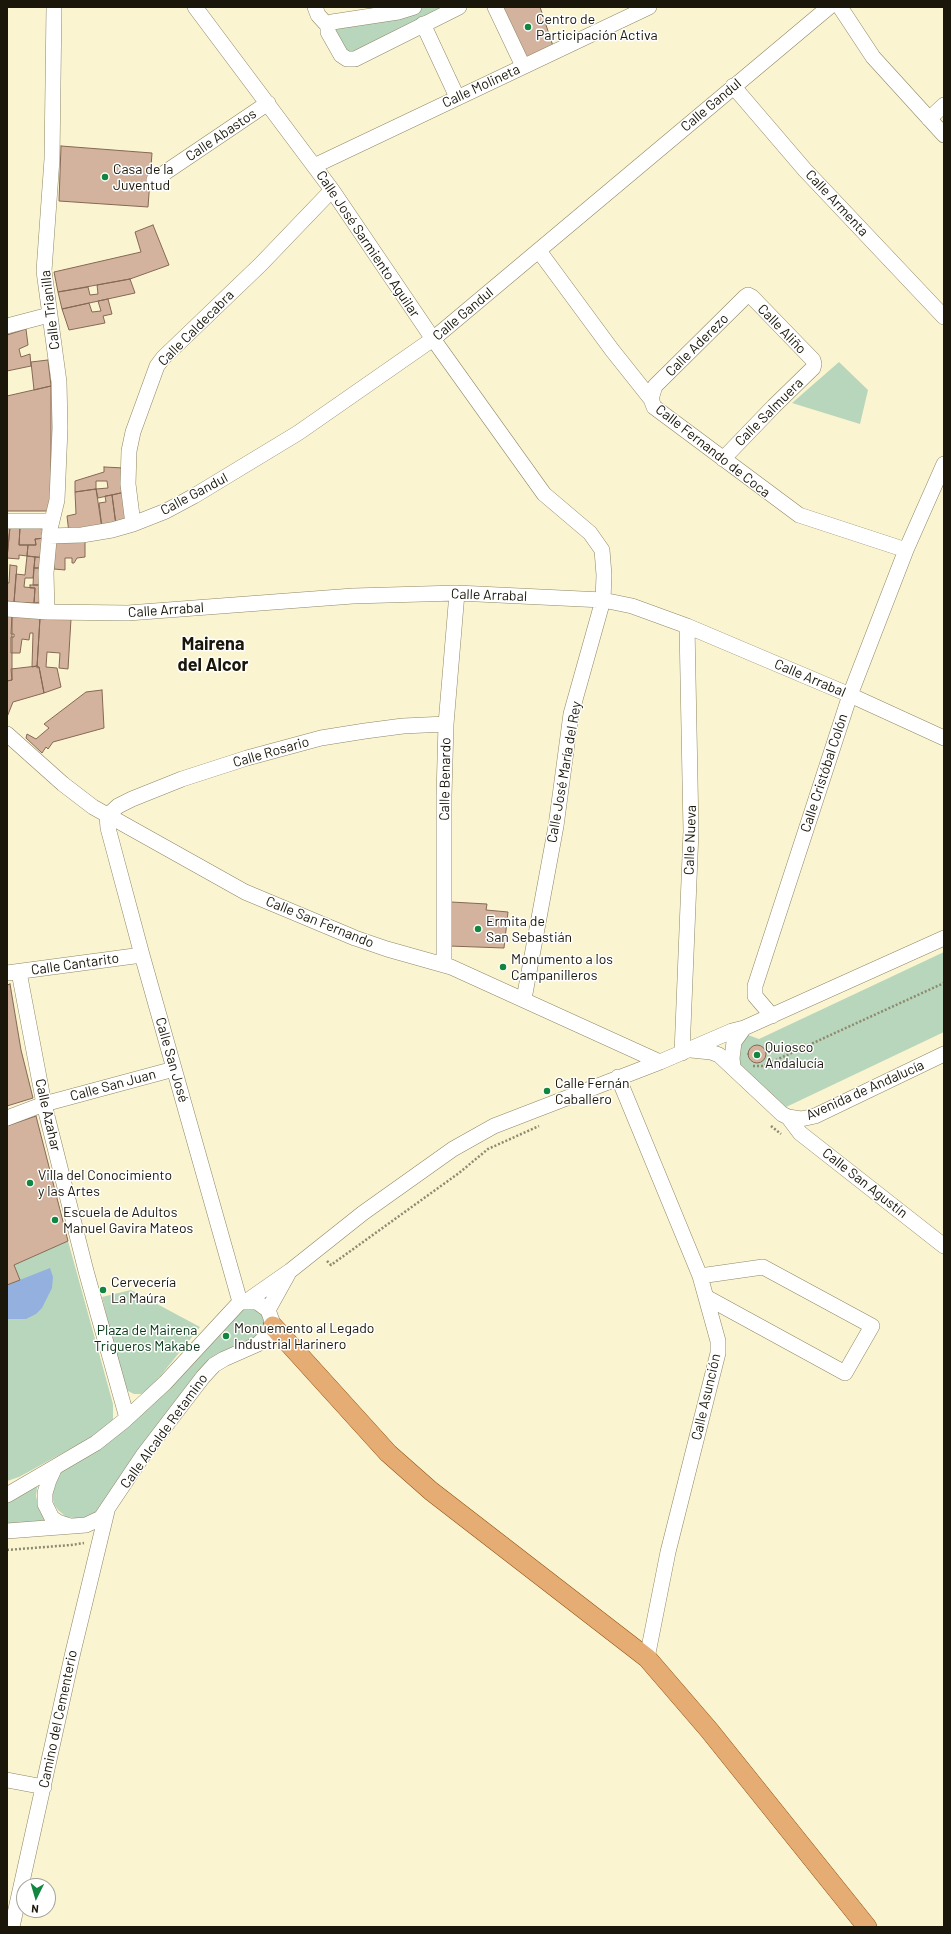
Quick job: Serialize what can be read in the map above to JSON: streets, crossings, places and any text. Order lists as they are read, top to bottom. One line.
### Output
{"streets":{"street":["Calle Molineta","Calle Gandul","Calle Abastos","Calle Armenta","Calle José Sarmiento Aguilar","Calle Trianilla","Calle Caldecabra","Calle Aliño","Calle Aderezo","Calle Salmuera","Calle Fernando de Coca","Calle Arrabal","Calle Rosario","Calle José María del Rey","Calle Cristóbal Colón","Calle Benardo","Calle Nueva","Calle San Fernando","Calle Cantarito","Calle San José","Calle San Juan","Avenida de Andalucía","Calle Azahar","Calle San Agustín","Calle Asunción","Calle Alcalde Retamino","Camino del Cementerio"]},"crossings":[["Calle Molineta","Calle José Sarmiento Aguilar"],["Calle Gandul","Calle Armenta"],["Calle Gandul","Calle José Sarmiento Aguilar"],["Calle Gandul","Calle Trianilla"],["Calle Gandul","Calle Caldecabra"],["Calle Gandul","Calle Fernando de Coca"],["Calle Abastos","Calle José Sarmiento Aguilar"],["Calle José Sarmiento Aguilar","Calle Caldecabra"],["Calle José Sarmiento Aguilar","Calle Arrabal"],["Calle José Sarmiento Aguilar","Calle José María del Rey"],["Calle Trianilla","Calle Arrabal"],["Calle Aliño","Calle Aderezo"],["Calle Aliño","Calle Salmuera"],["Calle Aderezo","Calle Fernando de Coca"],["Calle Salmuera","Calle Fernando de Coca"],["Calle Fernando de Coca","Calle Cristóbal Colón"],["Calle Arrabal","Calle José María del Rey"],["Calle Arrabal","Calle Cristóbal Colón"],["Calle Arrabal","Calle Benardo"],["Calle Arrabal","Calle Nueva"],["Calle Rosario","Calle Benardo"],["Calle Rosario","Calle San Fernando"],["Calle Rosario","Calle San José"],["Calle José María del Rey","Calle San Fernando"],["Calle Benardo","Calle San Fernando"],["Calle Nueva","Avenida de Andalucía"],["Calle San Fernando","Calle San José"],["Calle Cantarito","Calle San José"],["Calle Cantarito","Calle Azahar"],["Calle San José","Calle San Juan"],["Calle San José","Calle Alcalde Retamino"],["Calle San Juan","Calle Azahar"],["Avenida de Andalucía","Calle San Agustín"],["Calle Azahar","Calle Alcalde Retamino"],["Calle Alcalde Retamino","Camino del Cementerio"]],"districts":["Mairena del Alcor"],"parks":["Plaza de Mairena Trigueros Makabe"],"places":["Centro de Participación Activa","Casa de la Juventud","Ermita de San Sebastián","Monumento a los Campanilleros","Quiosco Andalucía","Calle Fernán Caballero","Villa del Conocimiento y las Artes","Escuela de Adultos Manuel Gavira Mateos","Cervecería La Maúra","Monuemento al Legado Industrial Harinero"],"north":"bottom"}
